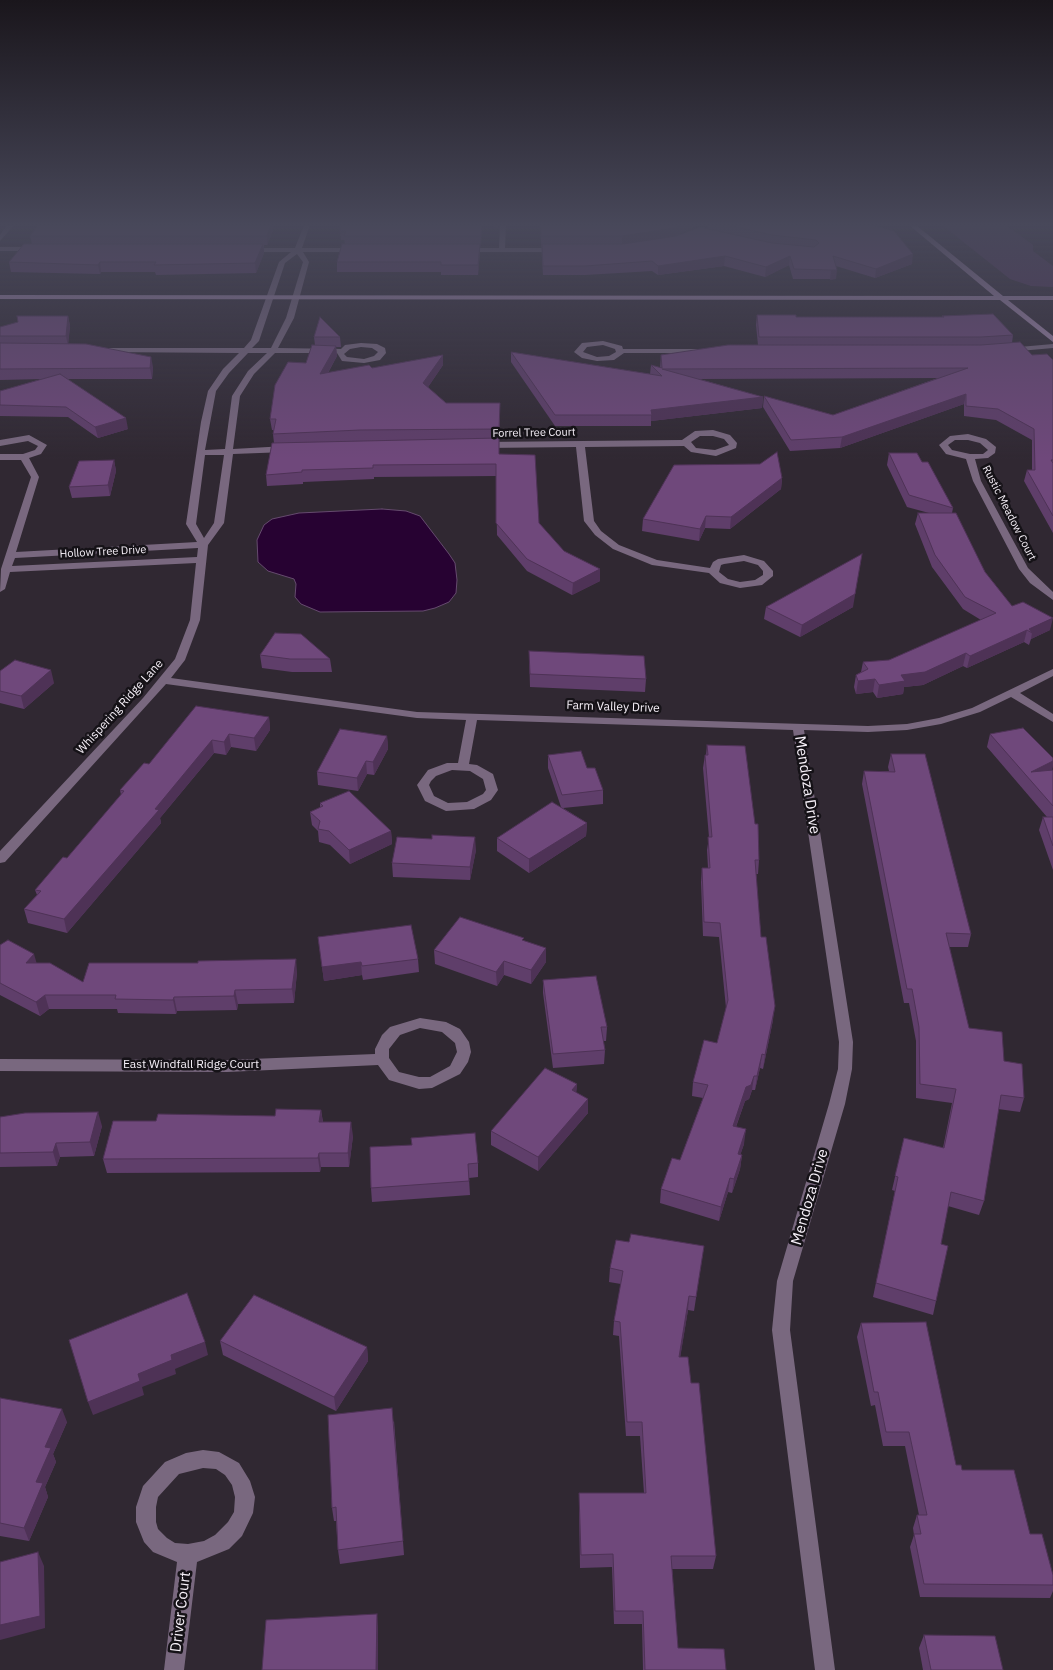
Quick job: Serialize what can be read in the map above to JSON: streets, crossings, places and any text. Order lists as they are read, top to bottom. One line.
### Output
{"streets":{"street":["Forrel Tree Court","Rustic Meadow Court","Hollow Tree Drive","Whispering Ridge Lane","Farm Valley Drive","Mendoza Drive","East Windfall Ridge Court","Driver Court"]},"crossings":[["Hollow Tree Drive","Whispering Ridge Lane"],["Whispering Ridge Lane","Farm Valley Drive"],["Farm Valley Drive","Mendoza Drive"]]}
